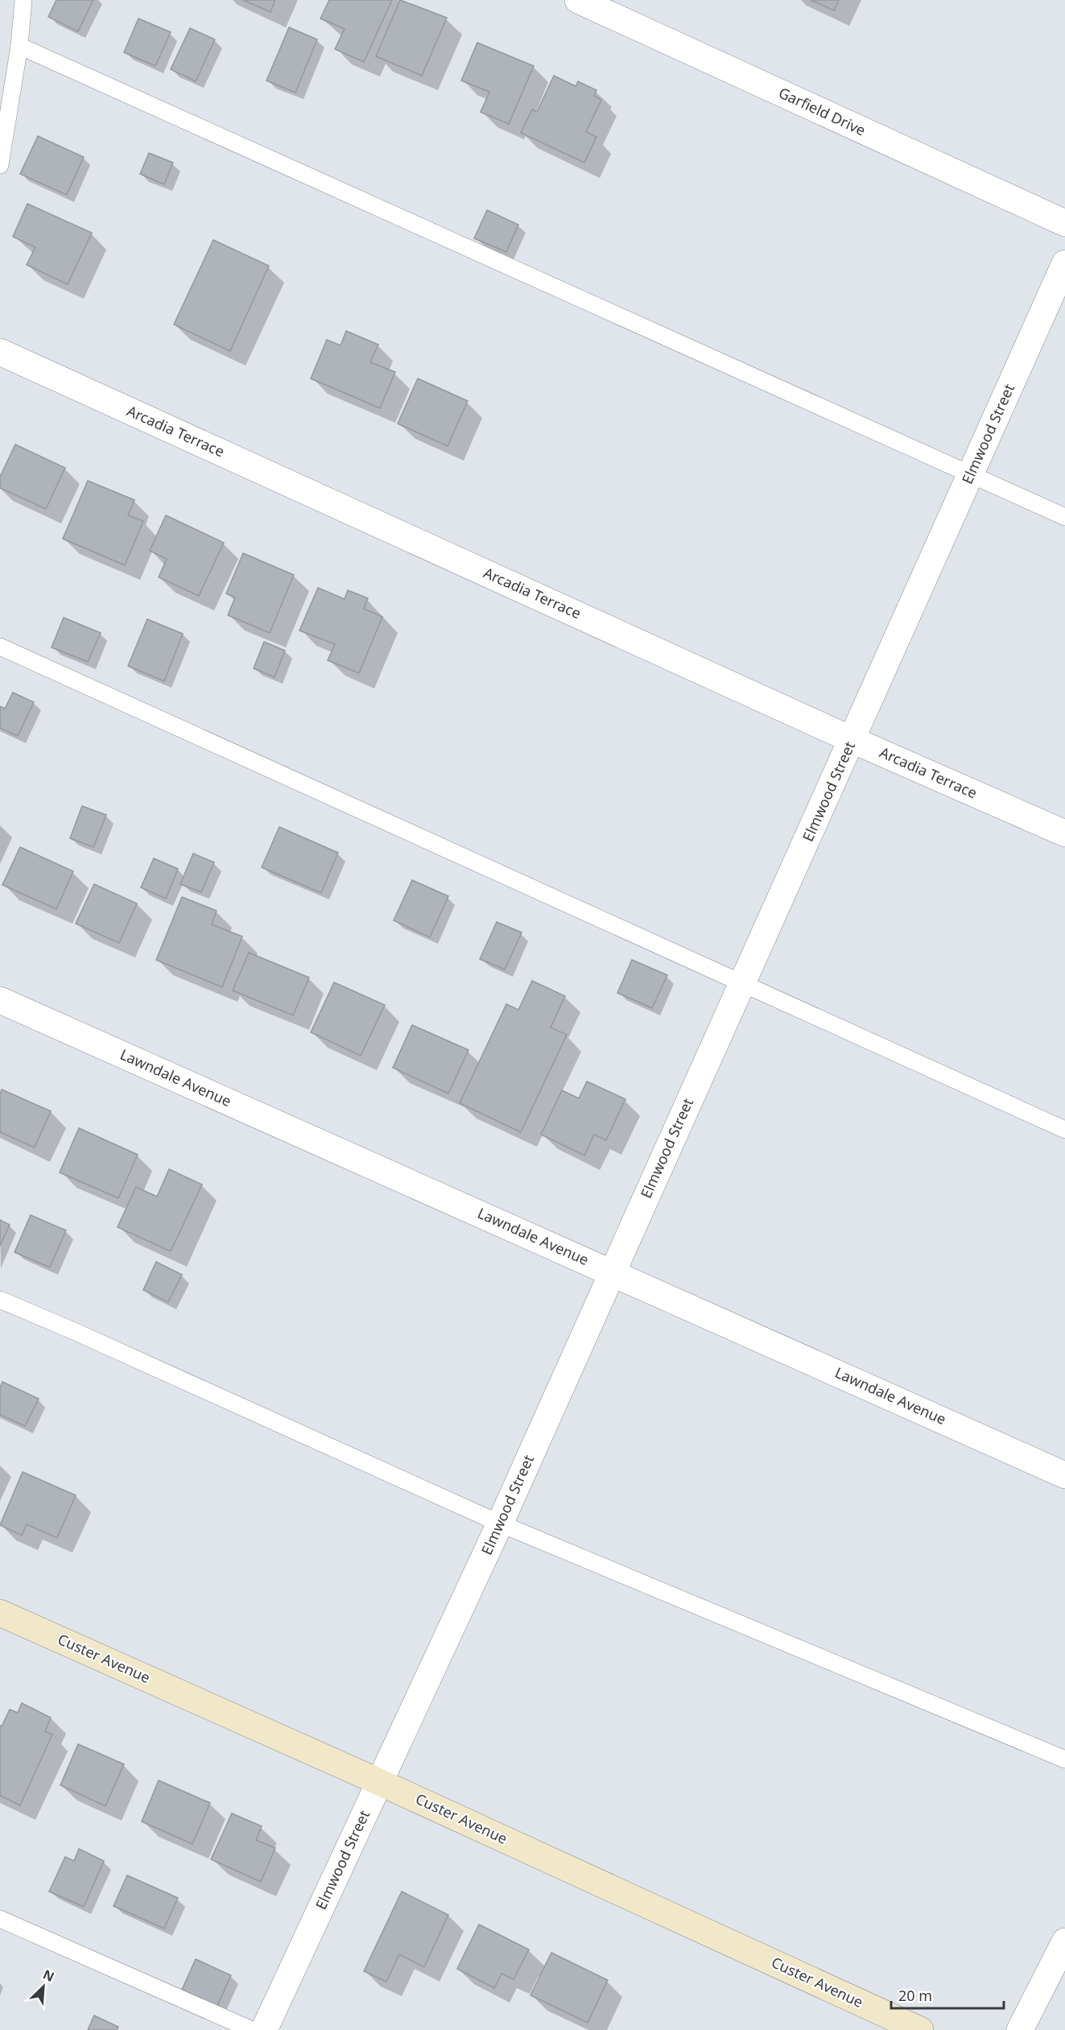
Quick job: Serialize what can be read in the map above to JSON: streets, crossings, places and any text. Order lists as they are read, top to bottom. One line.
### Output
{"streets":{"street":["Garfield Drive","Arcadia Terrace","Elmwood Street","Lawndale Avenue","Custer Avenue"]},"crossings":[["Arcadia Terrace","Elmwood Street"],["Elmwood Street","Lawndale Avenue"],["Elmwood Street","Custer Avenue"]],"scale_bar":"20 m","north":"top right"}
